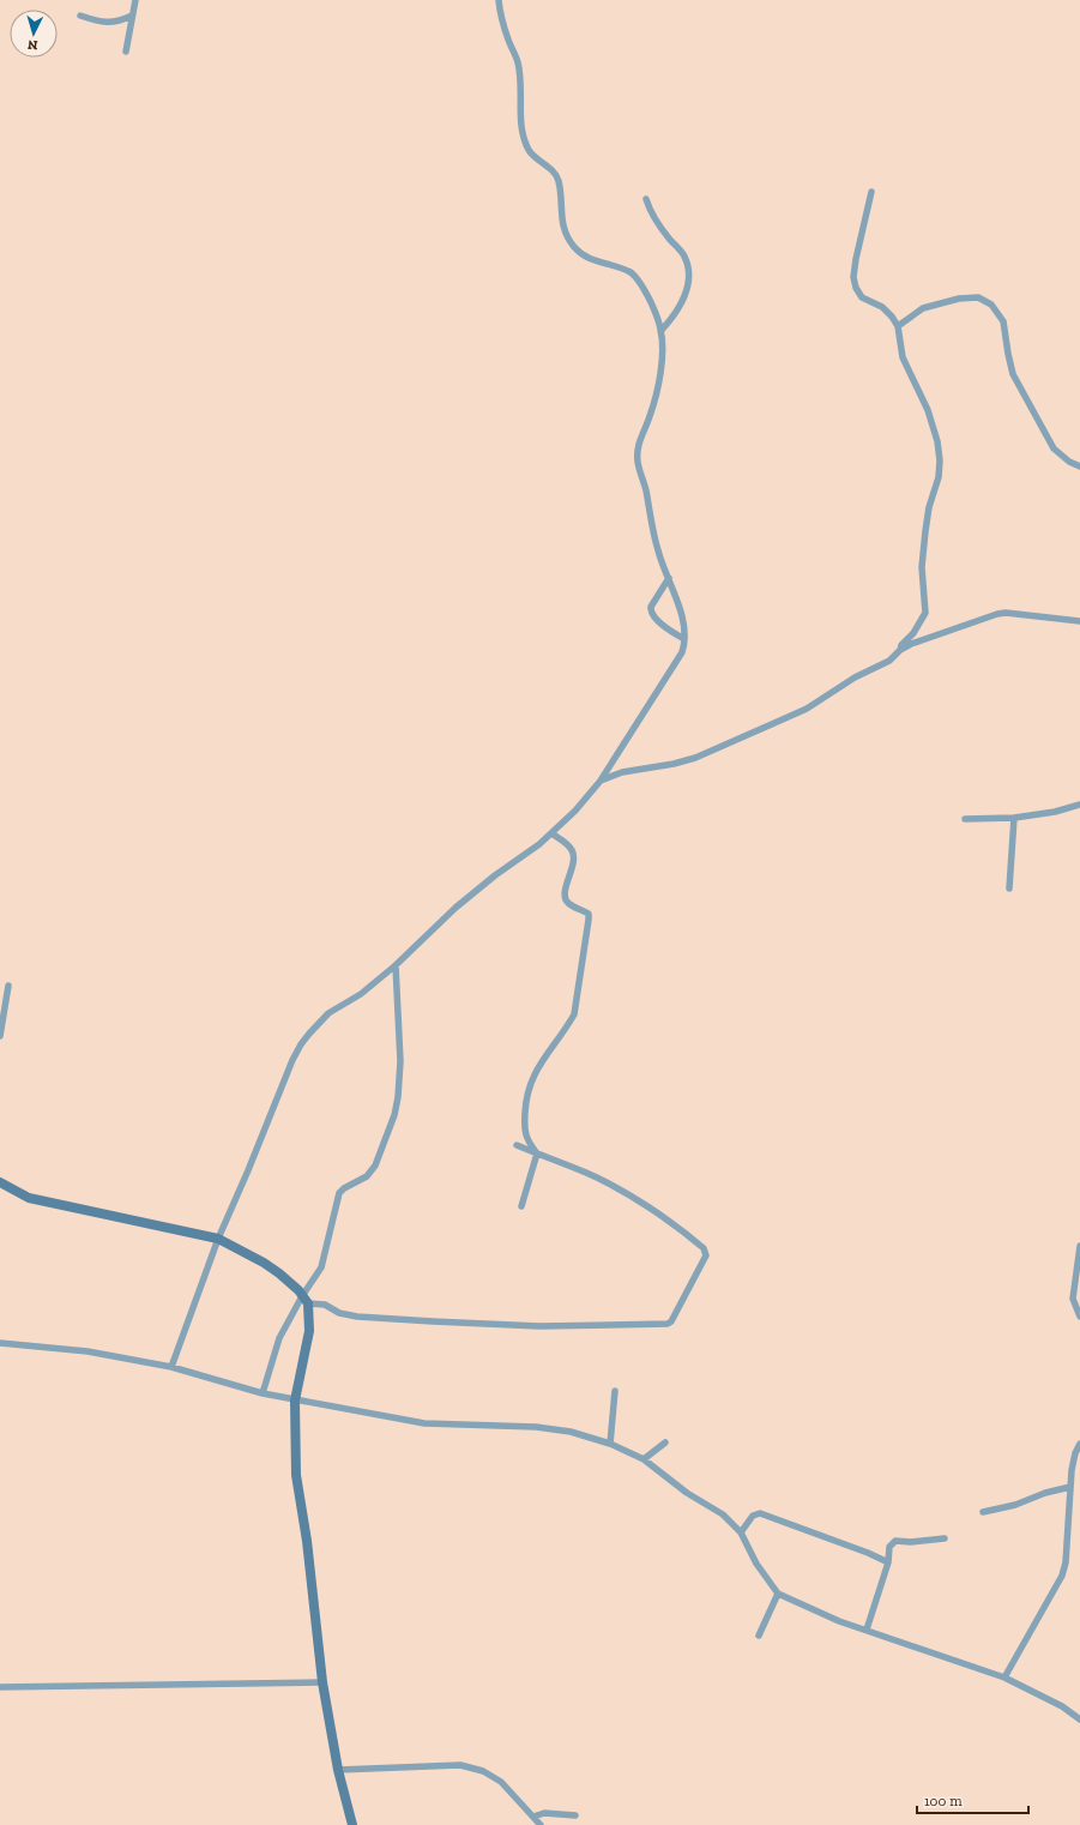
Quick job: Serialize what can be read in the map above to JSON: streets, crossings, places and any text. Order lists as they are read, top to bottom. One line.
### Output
{"scale_bar":"100 m","north":"bottom"}
